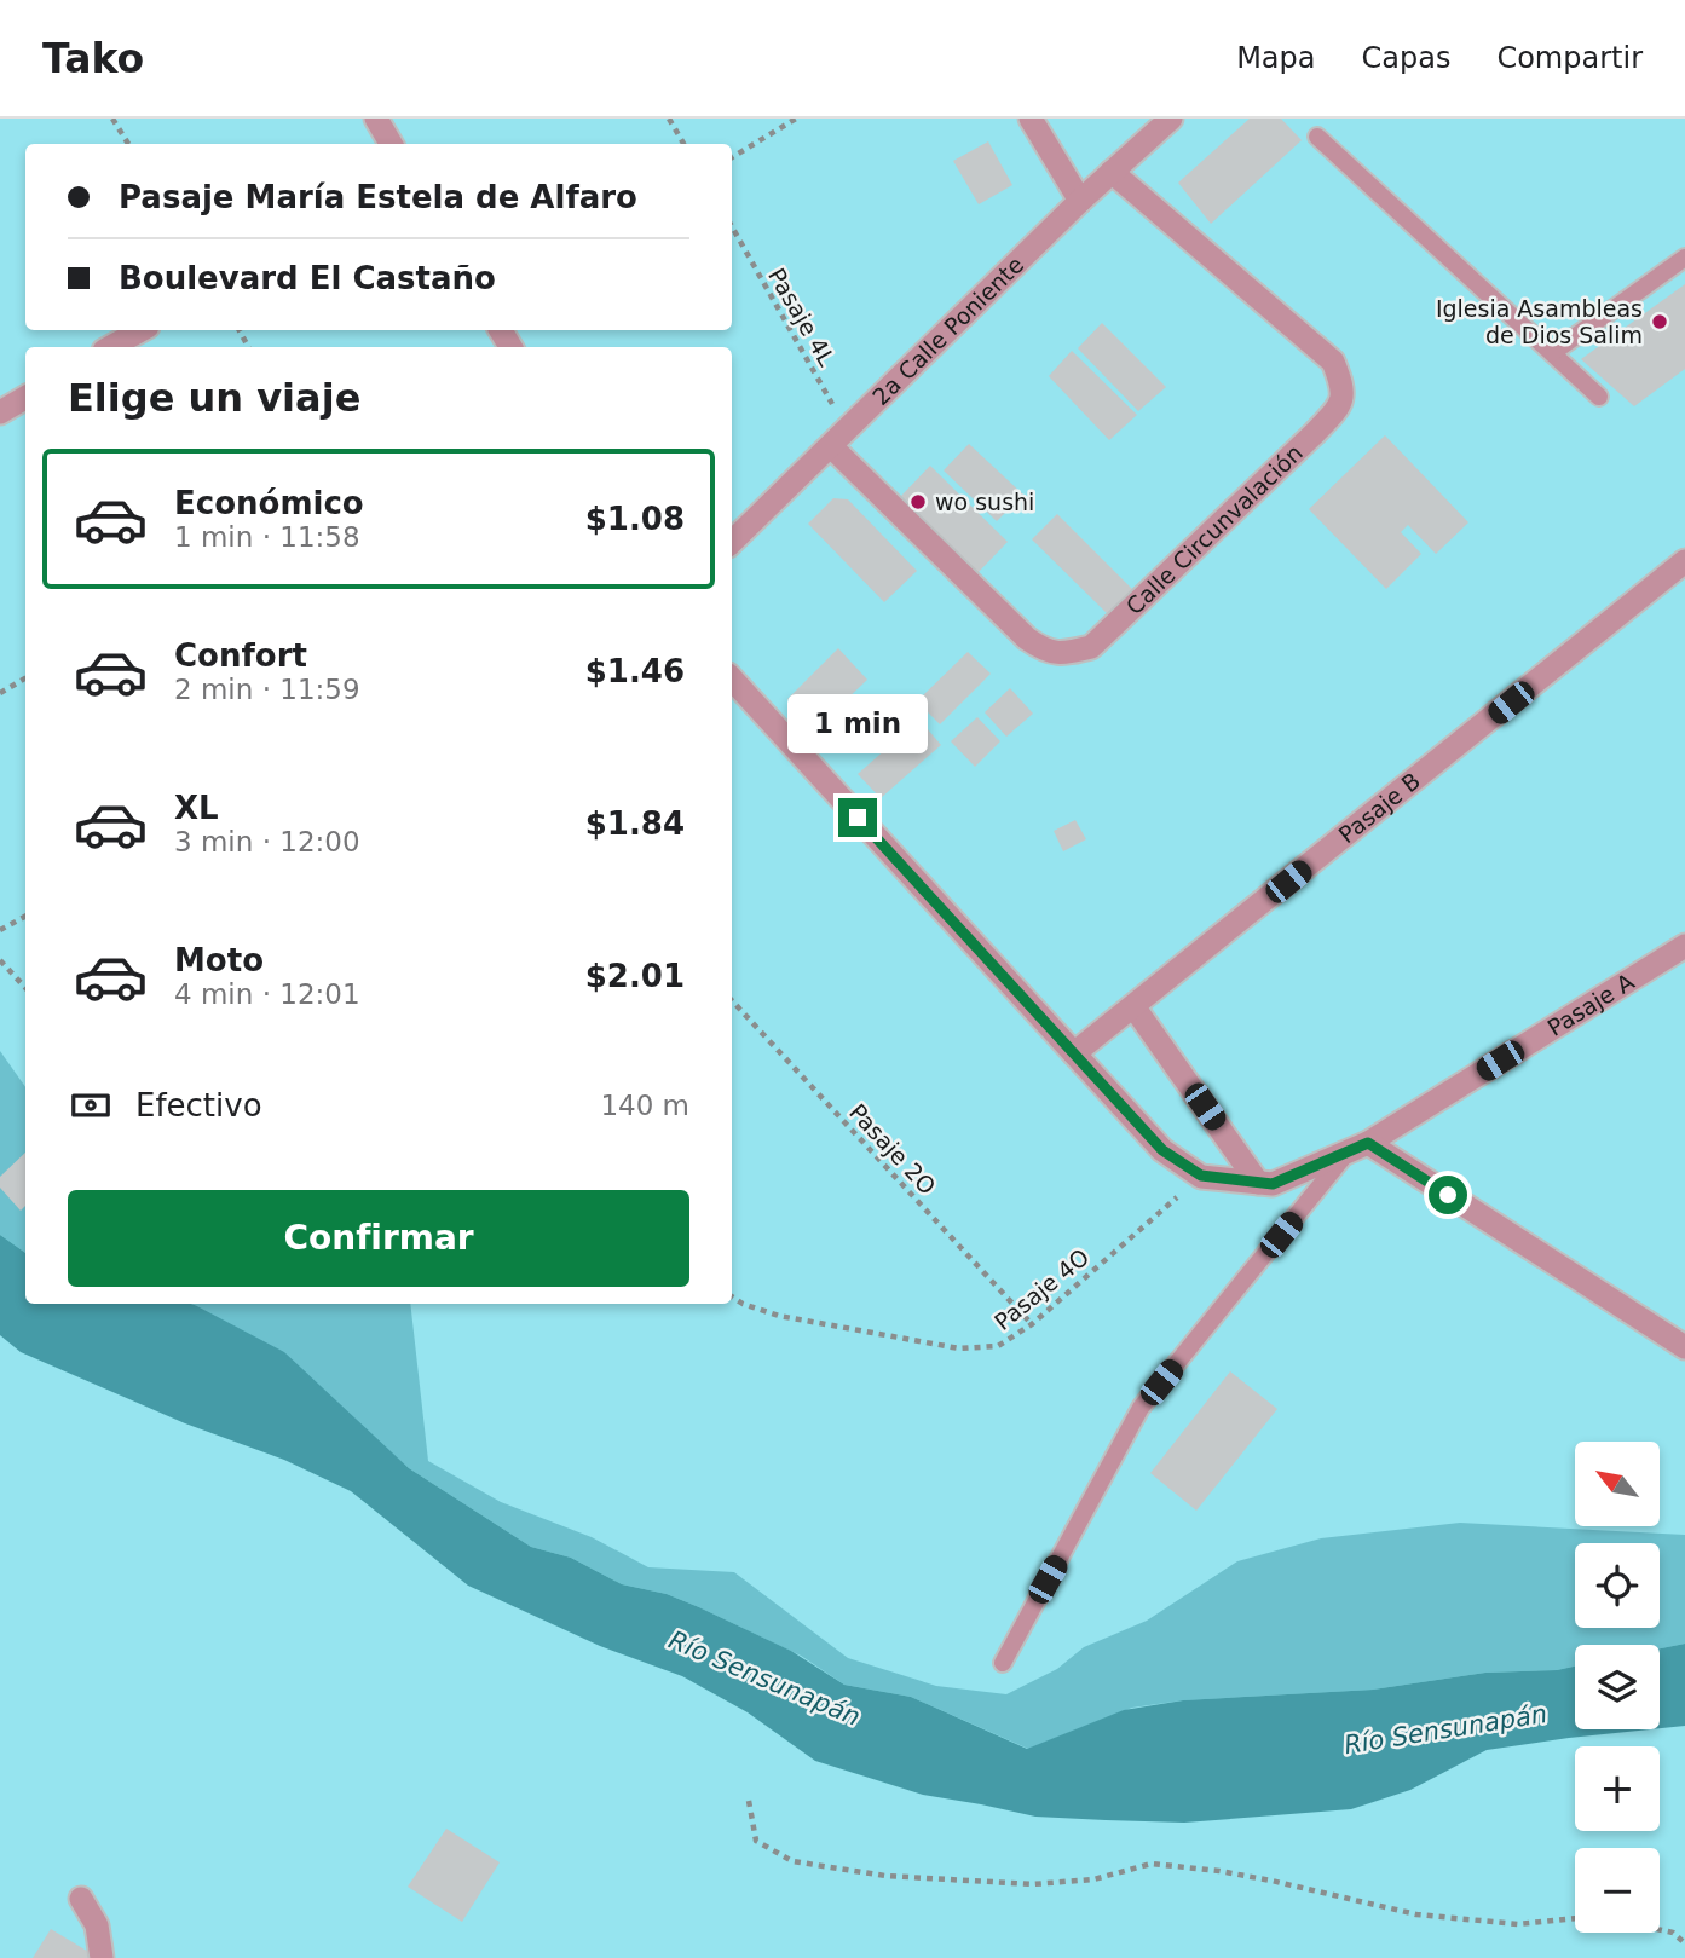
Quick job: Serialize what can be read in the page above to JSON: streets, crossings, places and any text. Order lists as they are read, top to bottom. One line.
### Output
{"streets":{"street":["2a Calle Poniente","Calle Circunvalación","Pasaje B","Pasaje A"],"path":["Pasaje 4L","Pasaje 2O","Pasaje 4O"]},"crossings":[["Pasaje 4L","2a Calle Poniente"],["Pasaje 4L","Calle Circunvalación"],["2a Calle Poniente","Calle Circunvalación"],["Pasaje 2O","Pasaje 4O"]],"water":["Río Sensunapán"],"places":["Iglesia Asambleas de Dios Salim","wo sushi"],"north":"top left","page":{"header":"Tako","nav":["Mapa","Capas","Compartir"],"banner":["Pasaje María Estela de Alfaro","Boulevard El Castaño"],"heading":"Elige un viaje","list":[{"name":"Económico","note":"1 min · 11:58","value":"$1.08"},{"name":"Confort","note":"2 min · 11:59","value":"$1.46"},{"name":"XL","note":"3 min · 12:00","value":"$1.84"},{"name":"Moto","note":"4 min · 12:01","value":"$2.01"}],"bubble":"1 min","pay":["Efectivo","140 m"],"buttons":"Confirmar","map_buttons":["+","−"]}}
